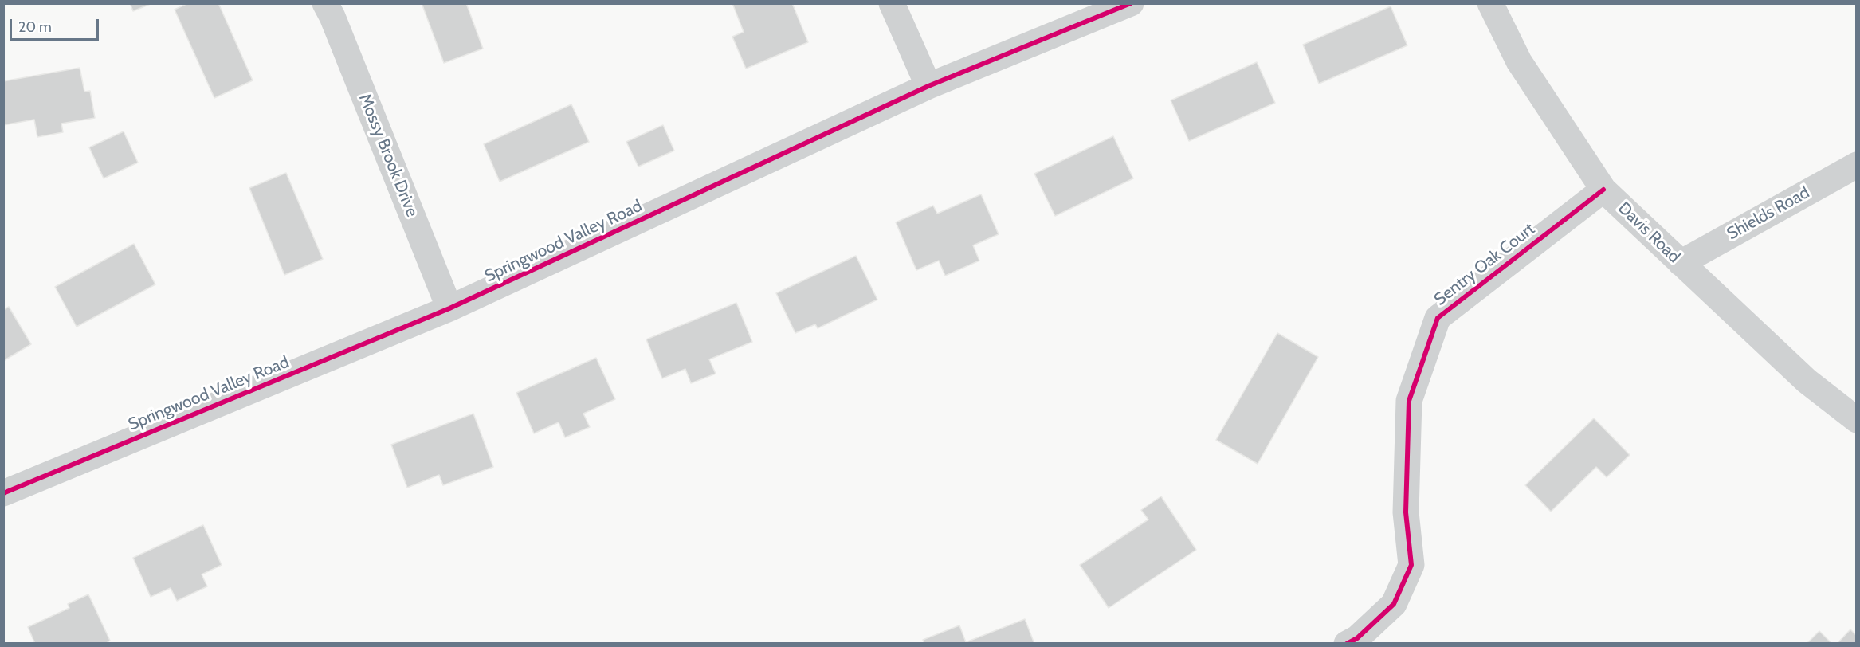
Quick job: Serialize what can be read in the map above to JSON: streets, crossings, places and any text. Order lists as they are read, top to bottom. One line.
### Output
{"streets":{"street":["Mossy Brook Drive","Shields Road","Davis Road","Springwood Valley Road","Sentry Oak Court"]},"crossings":[["Mossy Brook Drive","Springwood Valley Road"],["Shields Road","Davis Road"],["Davis Road","Sentry Oak Court"]],"scale_bar":"20 m"}
